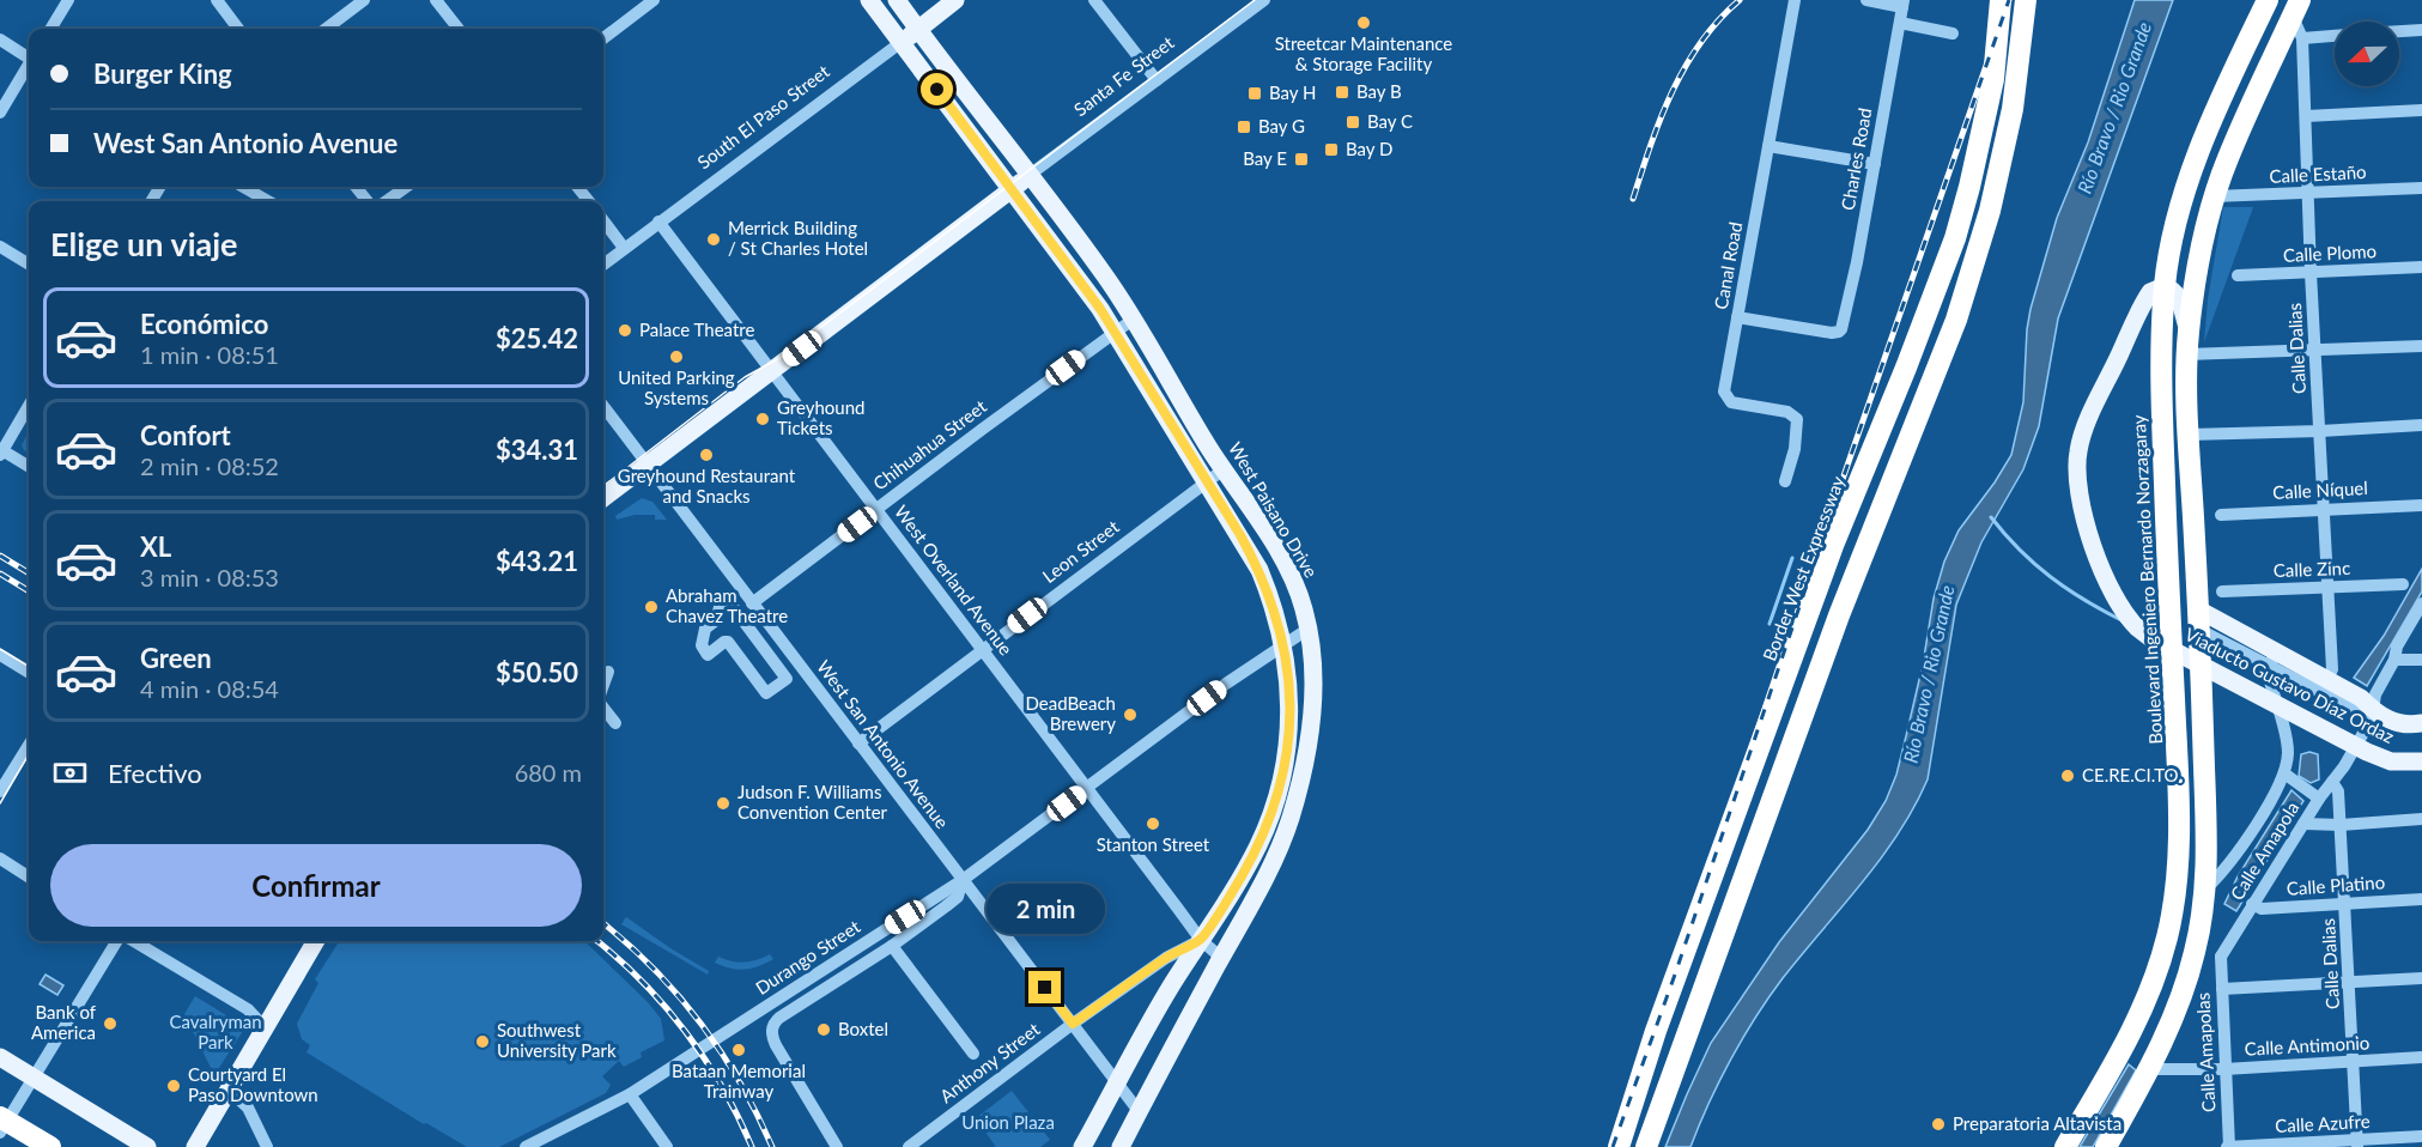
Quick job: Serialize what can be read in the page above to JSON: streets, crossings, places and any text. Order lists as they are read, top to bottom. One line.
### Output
{"streets":{"highway":["Border West Expressway","Boulevard Ingeniero Bernardo Norzagaray"],"main road":["Santa Fe Street","South El Paso Street","West Paisano Drive","Viaducto Gustavo Díaz Ordaz"],"street":["Charles Road","Calle Estaño","Calle Plomo","Canal Road","Calle Dalias","Chihuahua Street","Calle Níquel","Leon Street","Calle Zinc","West Overland Avenue","West San Antonio Avenue","Calle Amapola","Calle Platino","Durango Street","Calle Antimonio","Calle Amapolas","Anthony Street","Calle Azufre"]},"crossings":[["Santa Fe Street","West Paisano Drive"],["Santa Fe Street","West Overland Avenue"],["Santa Fe Street","West San Antonio Avenue"],["South El Paso Street","West Paisano Drive"],["South El Paso Street","West Overland Avenue"],["Charles Road","Canal Road"],["Calle Estaño","Calle Dalias"],["Calle Plomo","Calle Dalias"],["Calle Dalias","Calle Níquel"],["Calle Dalias","Calle Zinc"],["Calle Dalias","Viaducto Gustavo Díaz Ordaz"],["Calle Dalias","Calle Amapola"],["Calle Dalias","Calle Platino"],["Calle Dalias","Calle Antimonio"],["Calle Dalias","Calle Azufre"],["Chihuahua Street","West Paisano Drive"],["Chihuahua Street","West Overland Avenue"],["Chihuahua Street","West San Antonio Avenue"],["West Paisano Drive","Leon Street"],["West Paisano Drive","West Overland Avenue"],["West Paisano Drive","West San Antonio Avenue"],["West Paisano Drive","Durango Street"],["Leon Street","West Overland Avenue"],["Leon Street","West San Antonio Avenue"],["Boulevard Ingeniero Bernardo Norzagaray","Viaducto Gustavo Díaz Ordaz"],["West Overland Avenue","Durango Street"],["West Overland Avenue","Anthony Street"],["Viaducto Gustavo Díaz Ordaz","Calle Amapola"],["West San Antonio Avenue","Durango Street"],["West San Antonio Avenue","Anthony Street"],["Calle Amapola","Calle Platino"],["Calle Amapola","Calle Amapolas"],["Calle Antimonio","Calle Amapolas"],["Calle Amapolas","Calle Azufre"]],"water":["Río Bravo / Rio Grande"],"parks":["Cavalryman Park","Union Plaza"],"places":{"other":["Streetcar Maintenance & Storage Facility","Merrick Building / St Charles Hotel","Palace Theatre","United Parking Systems","Greyhound Tickets","Greyhound Restaurant and Snacks","Abraham Chavez Theatre","DeadBeach Brewery","CE.RE.CI.TO.","Judson F. Williams Convention Center","Stanton Street","Bank of America","Boxtel","Southwest University Park","Bataan Memorial Trainway","Courtyard El Paso Downtown","Preparatoria Altavista"],"transit":["Bay B","Bay H","Bay C","Bay G","Bay D","Bay E"]},"north":"left","page":{"banner":["Burger King","West San Antonio Avenue"],"heading":"Elige un viaje","list":[{"name":"Económico","note":"1 min · 08:51","value":"$25.42"},{"name":"Confort","note":"2 min · 08:52","value":"$34.31"},{"name":"XL","note":"3 min · 08:53","value":"$43.21"},{"name":"Green","note":"4 min · 08:54","value":"$50.50"}],"pay":["Efectivo","680 m"],"buttons":"Confirmar","bubble":"2 min"}}
